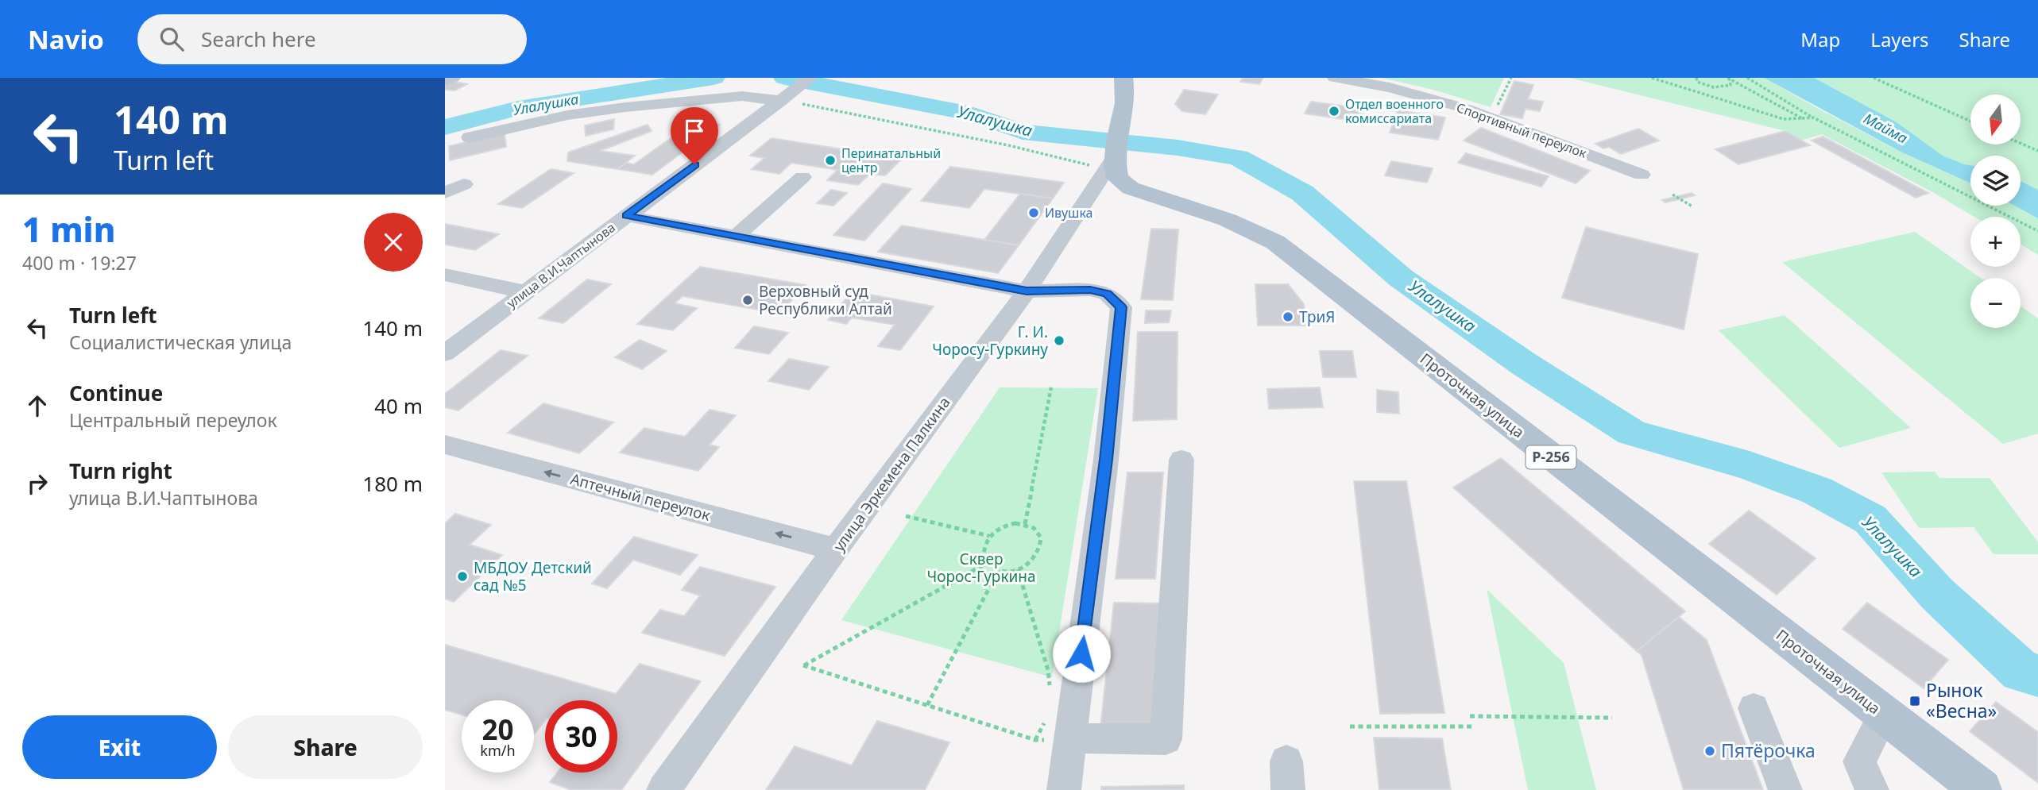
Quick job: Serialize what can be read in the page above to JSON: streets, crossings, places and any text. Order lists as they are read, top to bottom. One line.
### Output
{"streets":{"main road":["Проточная улица","Р-256"],"street":["Спортивный переулок","улица В.И.Чаптынова","улица Эркемена Палкина","Аптечный переулок"]},"crossings":[["Проточная улица","Р-256"],["Проточная улица","улица Эркемена Палкина"],["Р-256","улица Эркемена Палкина"],["улица Эркемена Палкина","Аптечный переулок"]],"one_way":["Аптечный переулок"],"water":["Улалушка","Майма"],"parks":["Сквер Чорос-Гуркина"],"places":{"other":["Отдел военного комиссариата","Перинатальный центр","Ивушка","Верховный суд Республики Алтай","ТриЯ","Г. И. Чоросу-Гуркину","МБДОУ Детский сад №5","Пятёрочка"],"transit":["Рынок «Весна»"]},"north":"bottom","page":{"header":"Navio","search":"Search here","nav":["Map","Layers","Share"],"turn":["140 m","Turn left"],"map_buttons":["+","−"],"heading":["1 min","400 m · 19:27"],"list":[{"name":"Turn left","note":"Социалистическая улица","value":"140 m"},{"name":"Continue","note":"Центральный переулок","value":"40 m"},{"name":"Turn right","note":"улица В.И.Чаптынова","value":"180 m"}],"speed":"20 km/h","limit":"30","buttons":["Exit","Share"]}}
